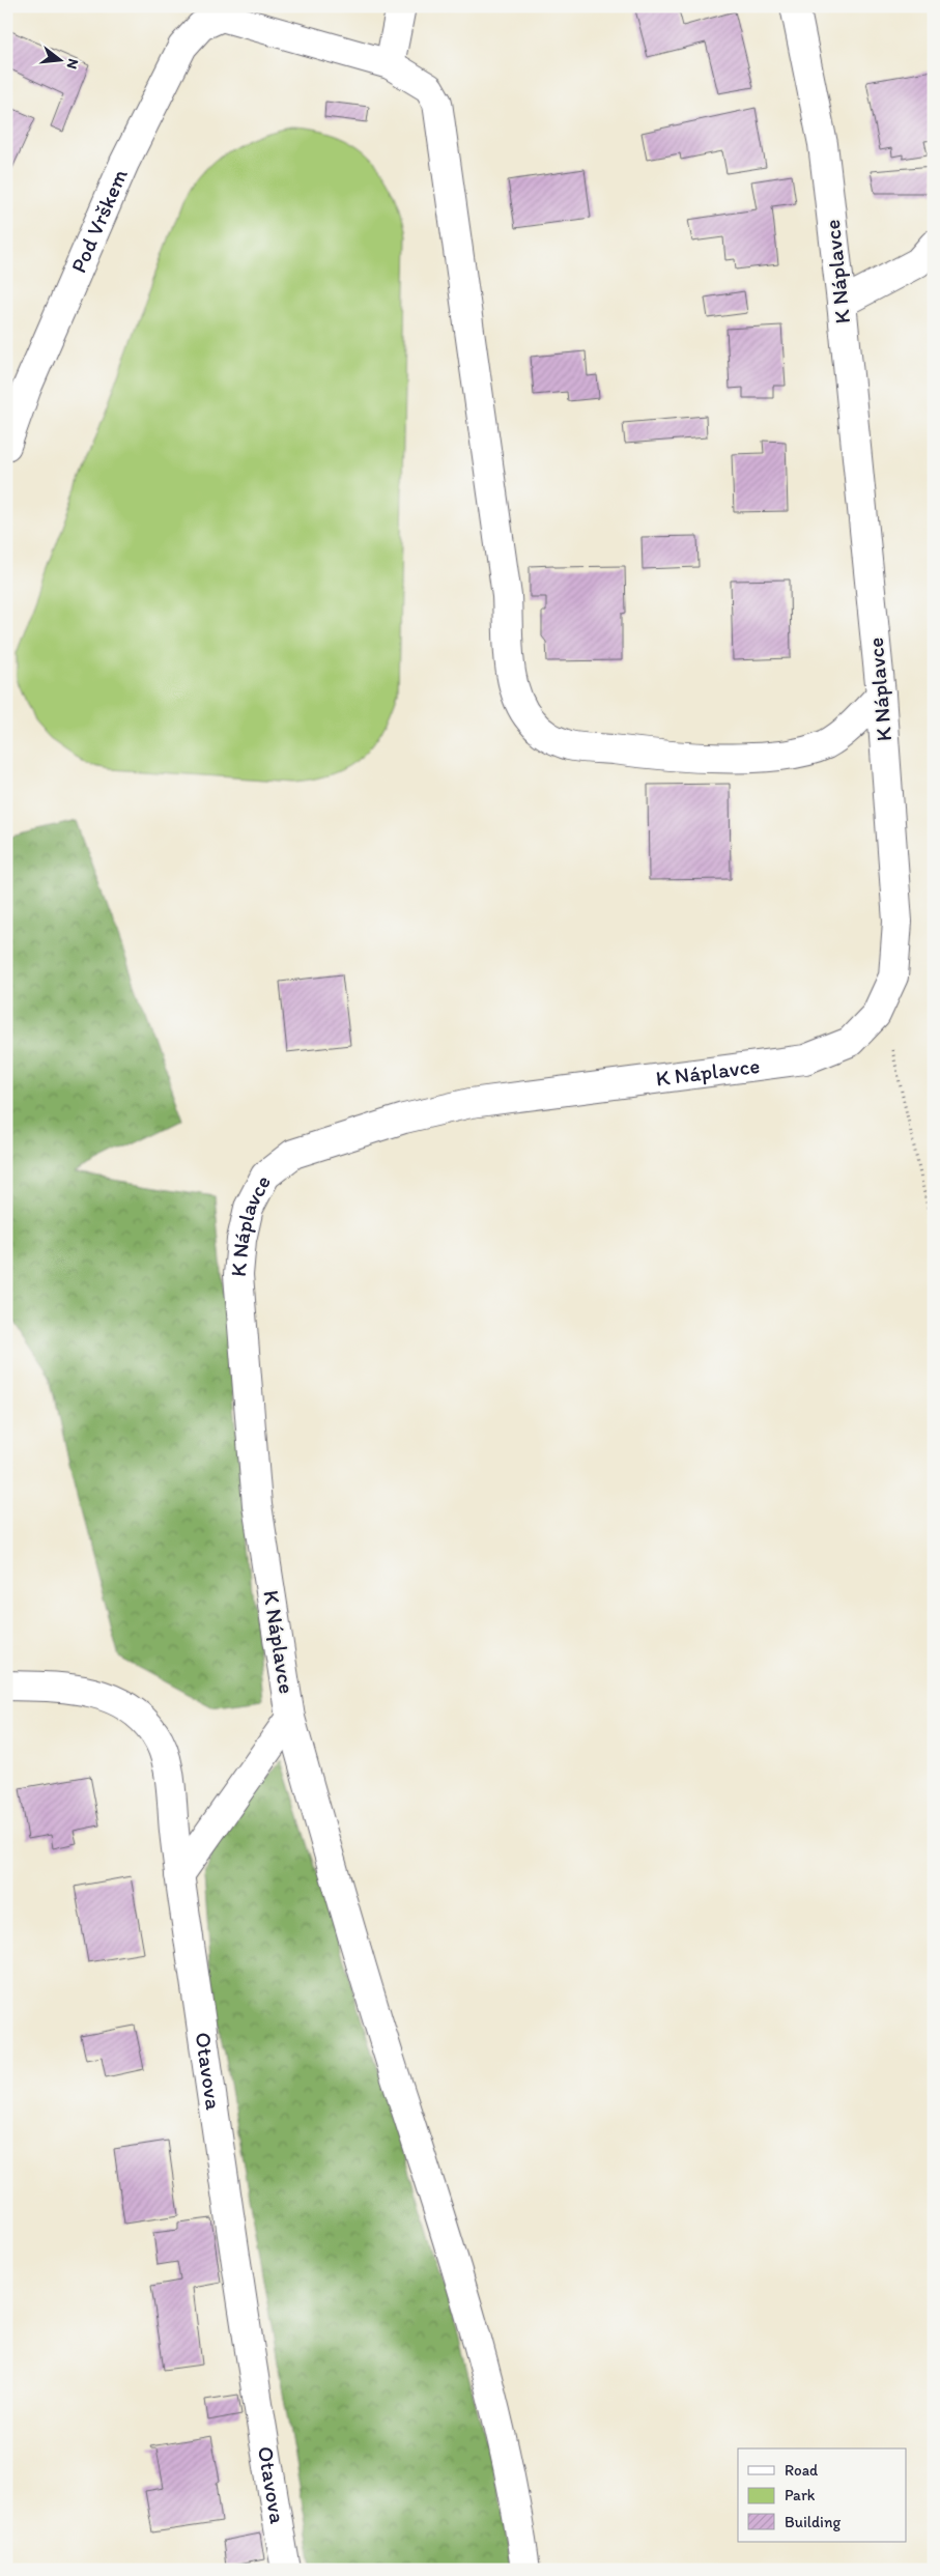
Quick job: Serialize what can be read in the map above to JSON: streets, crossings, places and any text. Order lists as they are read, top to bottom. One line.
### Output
{"streets":{"street":["Pod Vrškem","K Náplavce","Otavova"]},"crossings":[["K Náplavce","Otavova"]],"legend":["Road","Park","Building"],"north":"right"}
